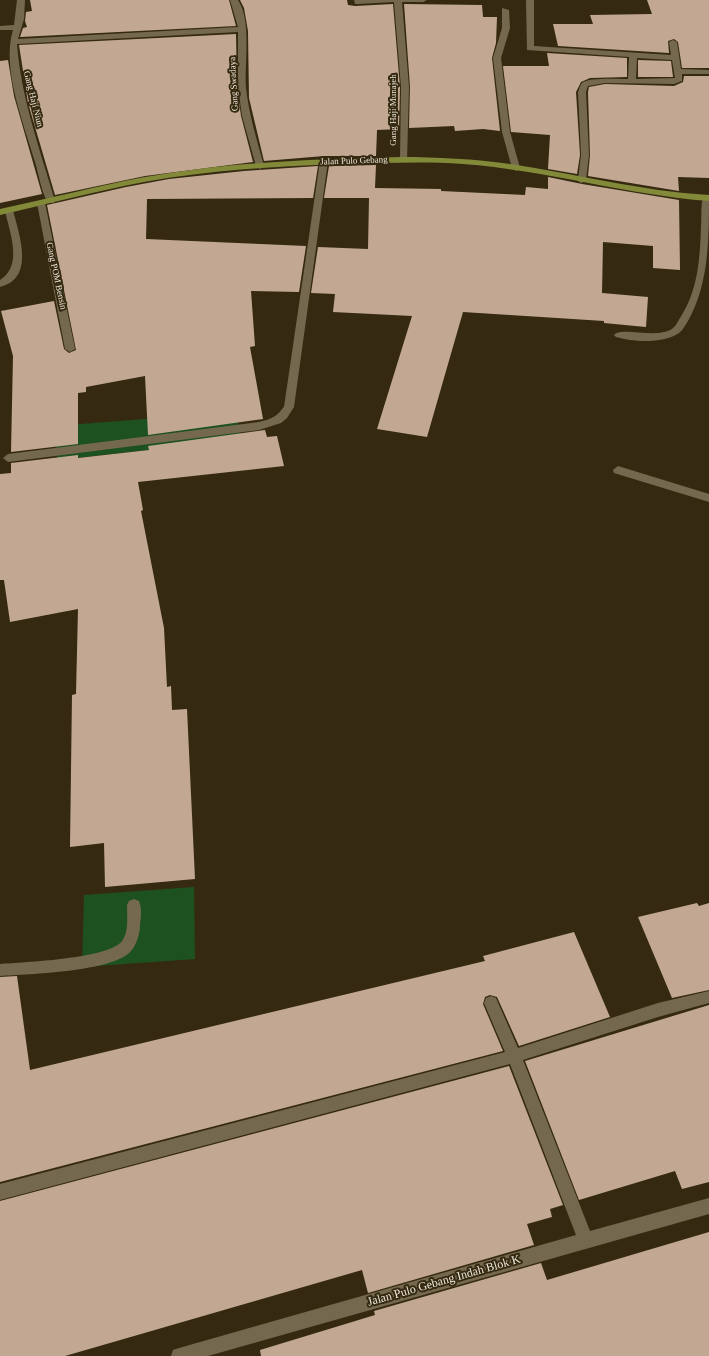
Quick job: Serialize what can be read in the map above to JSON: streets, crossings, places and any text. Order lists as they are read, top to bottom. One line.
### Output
{"streets":{"main road":["Jalan Pulo Gebang"],"street":["Gang Swadaya","Gang Haji Niun","Gang Haji Munajeh","Gang POM Bensin","Jalan Pulo Gebang Indah Blok K"]},"crossings":[["Gang Swadaya","Jalan Pulo Gebang"],["Gang Haji Niun","Jalan Pulo Gebang"],["Gang Haji Munajeh","Jalan Pulo Gebang"],["Jalan Pulo Gebang","Gang POM Bensin"]]}
